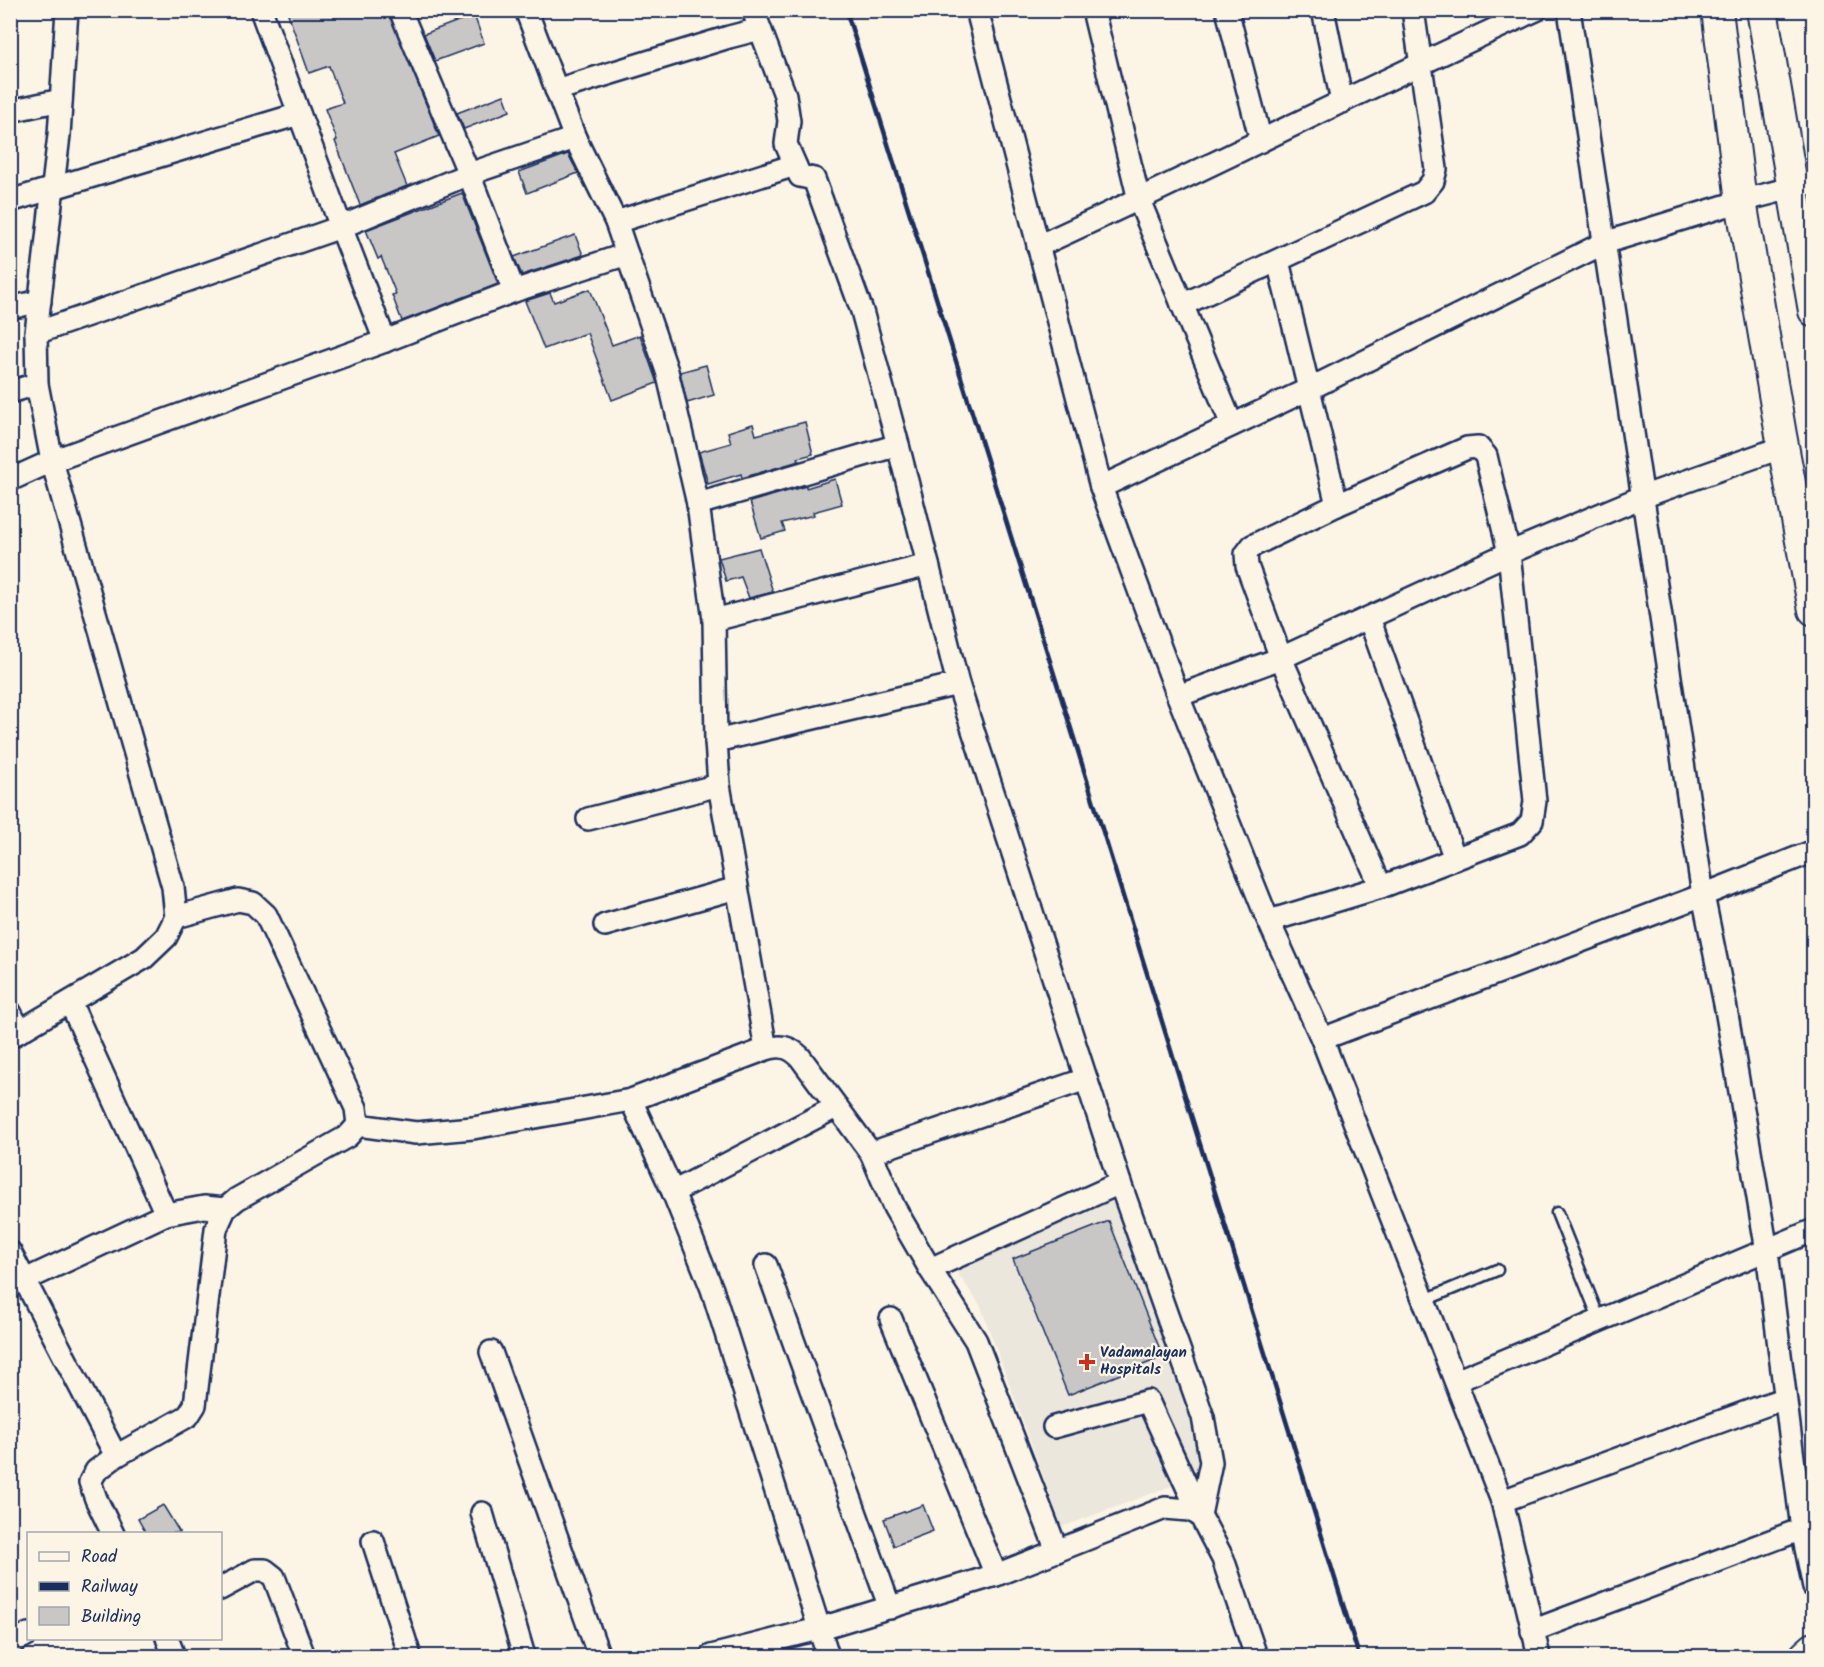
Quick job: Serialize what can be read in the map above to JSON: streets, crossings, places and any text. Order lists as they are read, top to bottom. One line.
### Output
{"places":{"health":["Vadamalayan Hospitals"]},"legend":["Road","Railway","Building"]}
